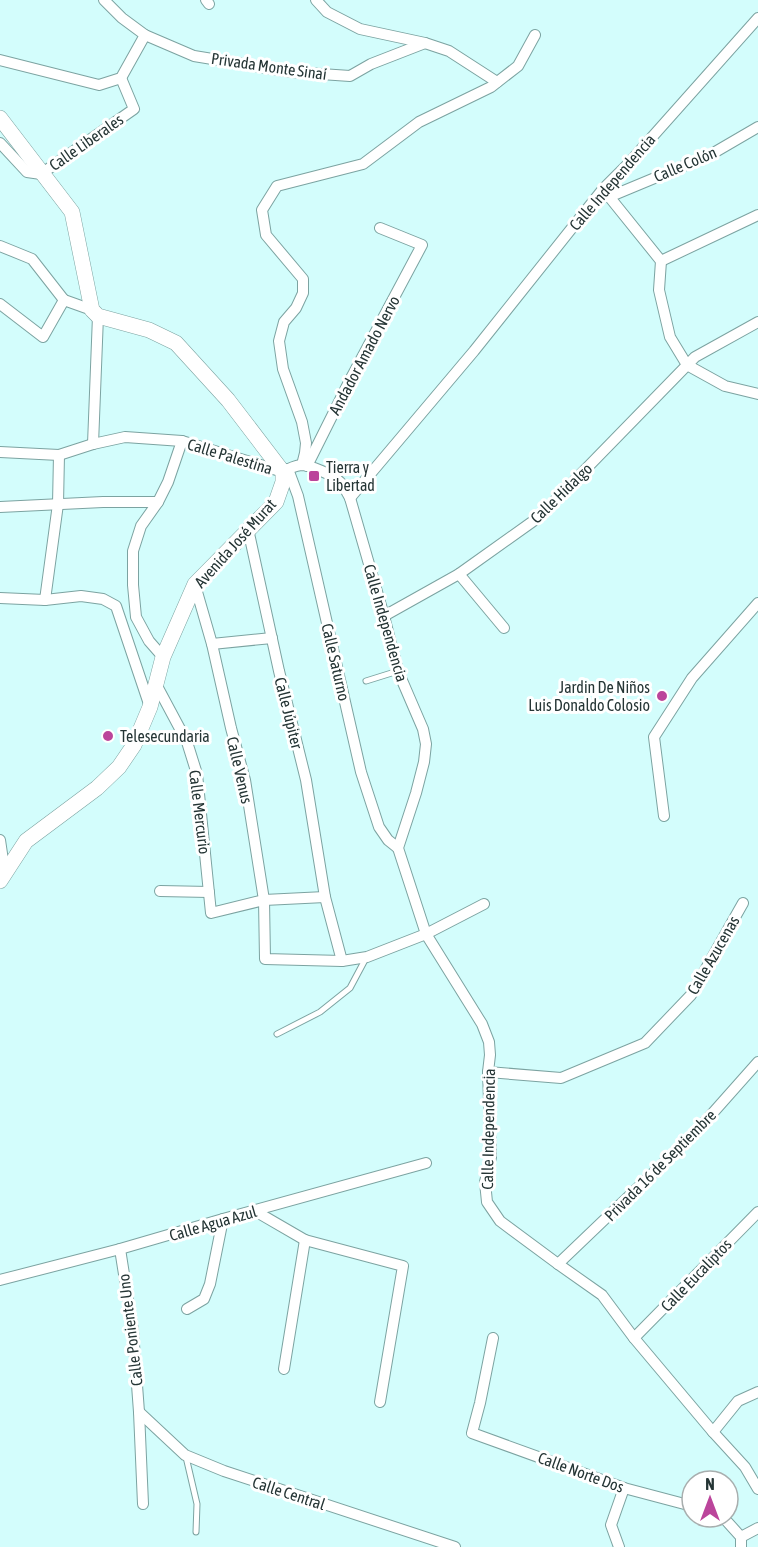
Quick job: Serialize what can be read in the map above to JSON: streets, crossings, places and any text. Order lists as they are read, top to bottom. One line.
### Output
{"streets":{"street":["Privada Monte Sinaí","Calle Liberales","Calle Colón","Calle Independencia","Andador Amado Nervo","Calle Palestina","Calle Hidalgo","Avenida José Murat","Calle Saturno","Calle Júpiter","Calle Venus","Calle Mercurio","Calle Azucenas","Privada 16 de Septiembre","Calle Agua Azul","Calle Eucaliptos","Calle Poniente Uno","Calle Norte Dos","Calle Central"]},"crossings":[["Calle Colón","Calle Independencia"],["Calle Independencia","Calle Hidalgo"],["Calle Independencia","Calle Saturno"],["Calle Independencia","Calle Azucenas"],["Calle Independencia","Privada 16 de Septiembre"],["Calle Independencia","Calle Eucaliptos"],["Calle Palestina","Avenida José Murat"],["Calle Palestina","Calle Saturno"],["Avenida José Murat","Calle Saturno"],["Avenida José Murat","Calle Júpiter"],["Avenida José Murat","Calle Venus"],["Avenida José Murat","Calle Mercurio"],["Calle Júpiter","Calle Venus"],["Calle Venus","Calle Mercurio"],["Calle Agua Azul","Calle Poniente Uno"],["Calle Poniente Uno","Calle Central"]],"places":{"transit":["Tierra y Libertad"],"other":["Jardin De Niños Luis Donaldo Colosio","Telesecundaria"]},"north":"top"}
